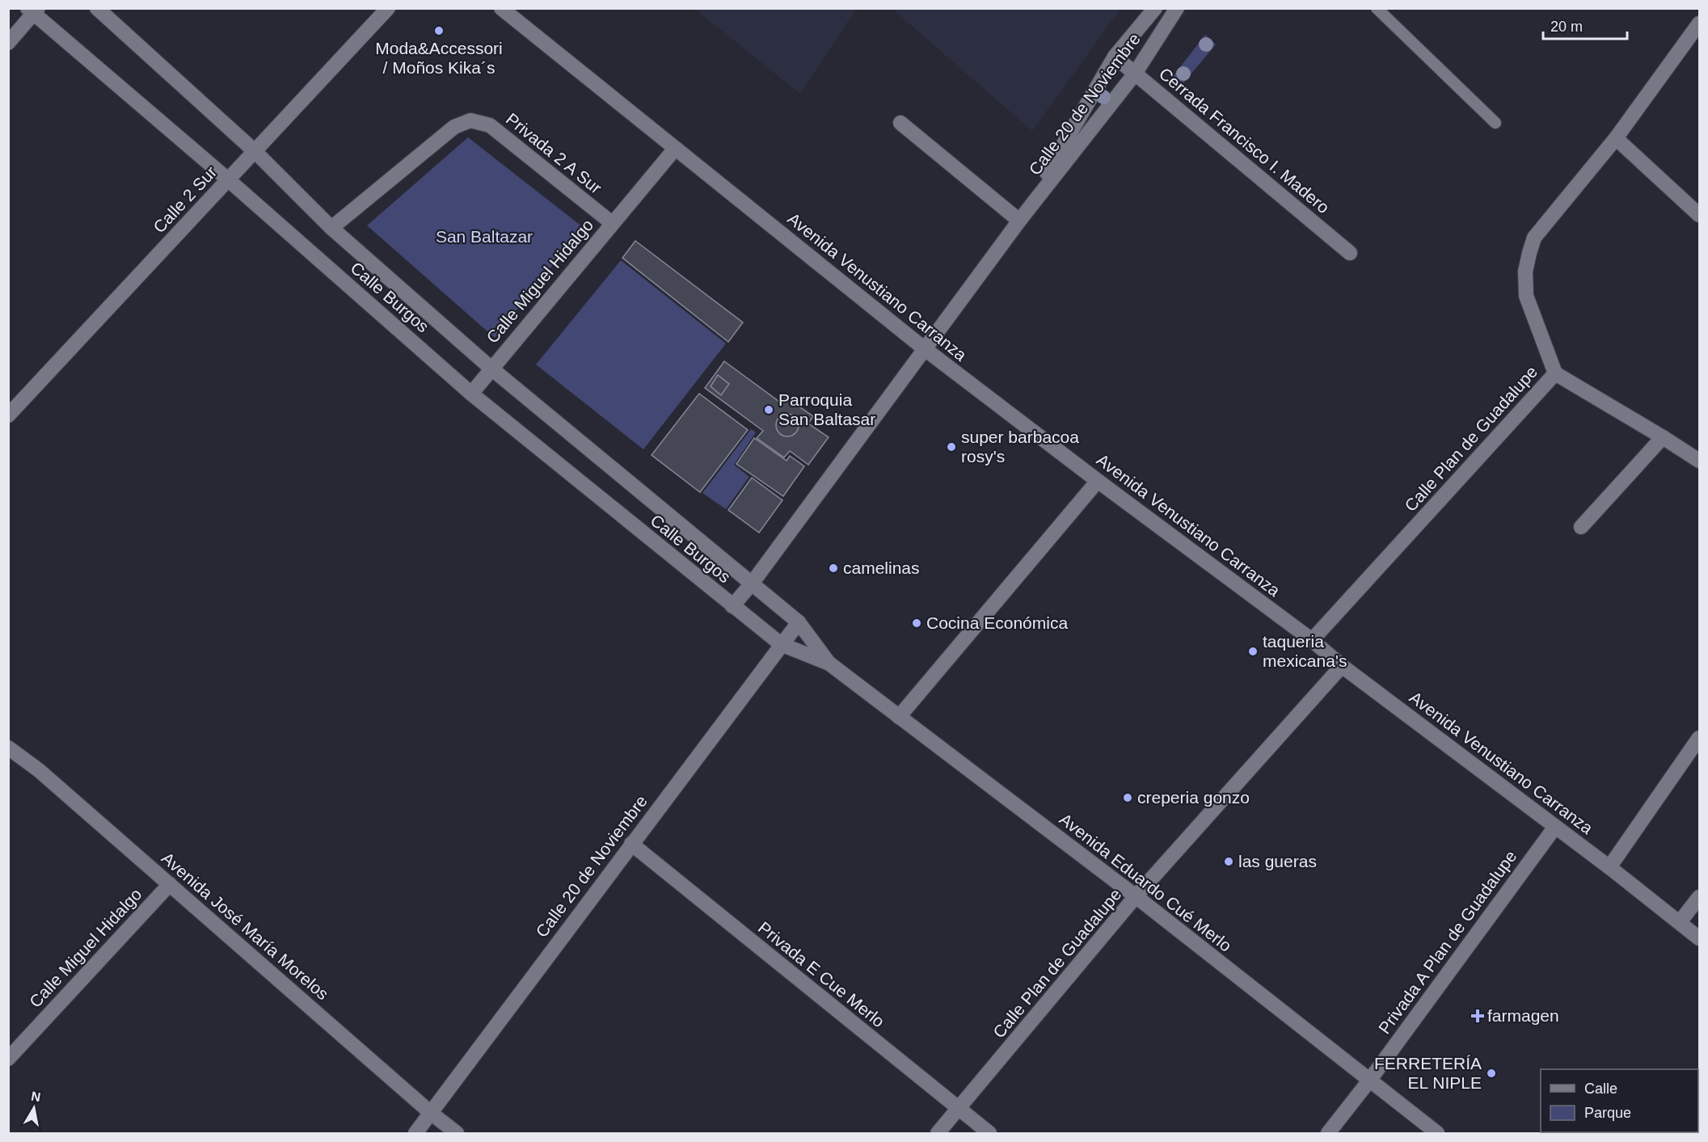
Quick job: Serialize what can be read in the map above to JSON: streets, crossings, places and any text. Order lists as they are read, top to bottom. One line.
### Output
{"streets":{"street":["Calle 20 de Noviembre","Cerrada Francisco I. Madero","Privada 2 A Sur","Calle 2 Sur","Calle Miguel Hidalgo","Avenida Venustiano Carranza","Calle Burgos","Calle Plan de Guadalupe","Avenida Eduardo Cué Merlo","Avenida José María Morelos","Privada A Plan de Guadalupe","Privada E Cue Merlo"]},"crossings":[["Calle 20 de Noviembre","Cerrada Francisco I. Madero"],["Calle 20 de Noviembre","Avenida Venustiano Carranza"],["Calle 20 de Noviembre","Calle Burgos"],["Calle 20 de Noviembre","Avenida Eduardo Cué Merlo"],["Calle 20 de Noviembre","Avenida José María Morelos"],["Calle 20 de Noviembre","Privada E Cue Merlo"],["Privada 2 A Sur","Calle Miguel Hidalgo"],["Privada 2 A Sur","Calle Burgos"],["Calle 2 Sur","Calle Burgos"],["Calle Miguel Hidalgo","Avenida Venustiano Carranza"],["Calle Miguel Hidalgo","Calle Burgos"],["Calle Miguel Hidalgo","Avenida José María Morelos"],["Avenida Venustiano Carranza","Calle Plan de Guadalupe"],["Avenida Venustiano Carranza","Privada A Plan de Guadalupe"],["Calle Burgos","Avenida Eduardo Cué Merlo"],["Calle Plan de Guadalupe","Avenida Eduardo Cué Merlo"],["Calle Plan de Guadalupe","Privada E Cue Merlo"],["Avenida Eduardo Cué Merlo","Privada A Plan de Guadalupe"]],"parks":["San Baltazar"],"places":{"other":["Moda&Accessori / Moños Kika´s","Parroquia San Baltasar","super barbacoa rosy's","camelinas","Cocina Económica","taqueria mexicana's","creperia gonzo","las gueras","FERRETERÍA EL NIPLE"],"health":["farmagen"]},"legend":["Calle","Parque"],"scale_bar":"20 m","north":"top"}
